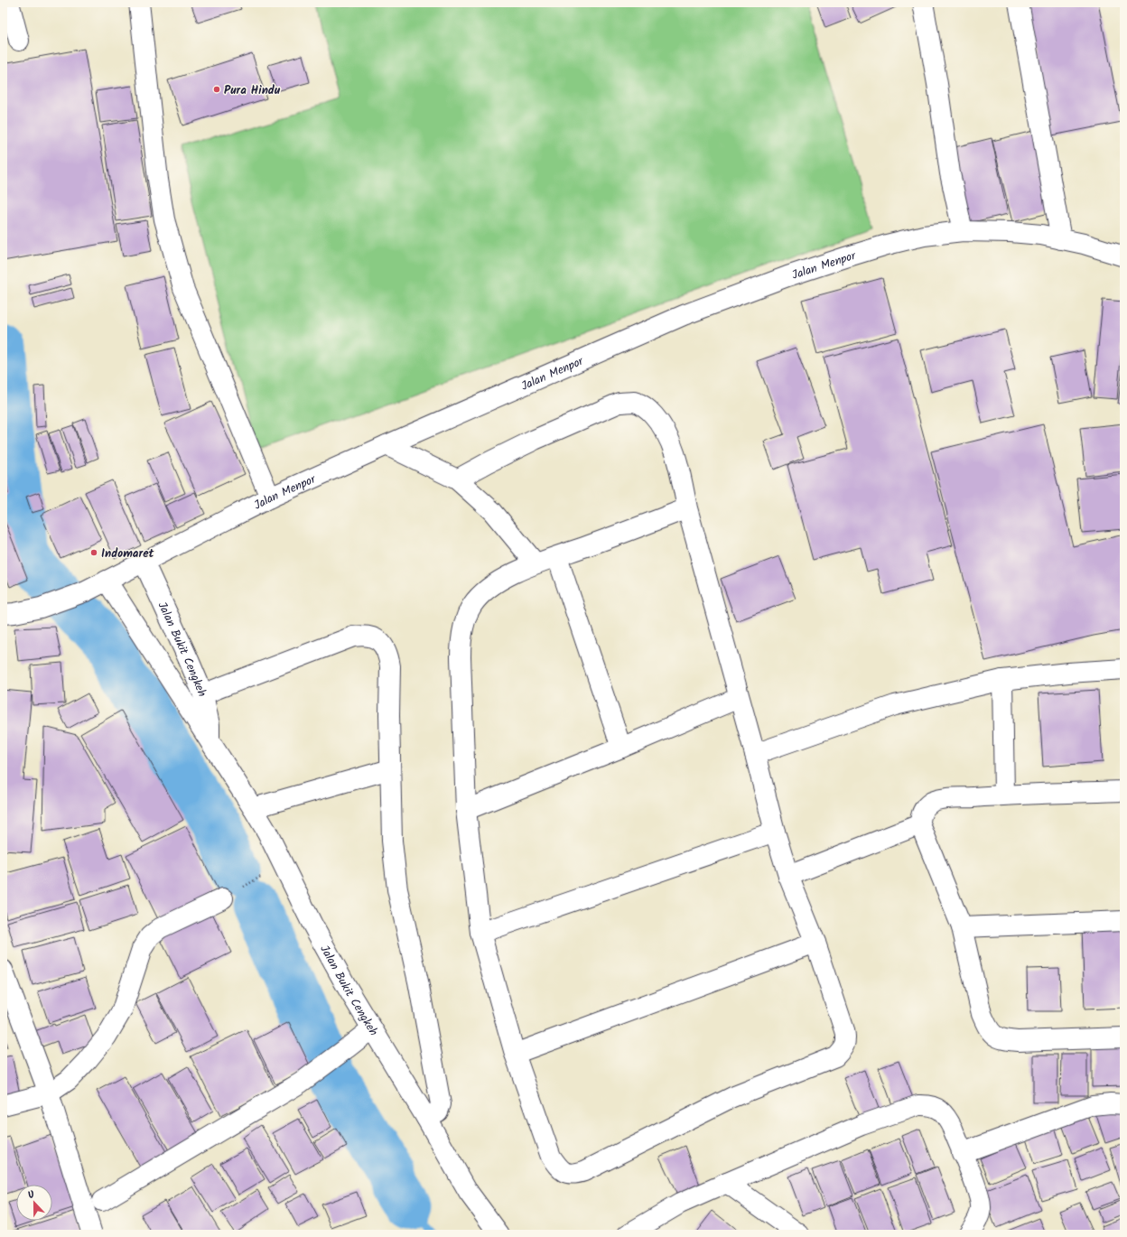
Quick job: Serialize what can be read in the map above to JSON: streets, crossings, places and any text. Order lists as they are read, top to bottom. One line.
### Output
{"streets":{"street":["Jalan Menpor","Jalan Bukit Cengkeh"]},"crossings":[["Jalan Menpor","Jalan Bukit Cengkeh"]],"places":["Pura Hindu","Indomaret"],"north":"top"}
